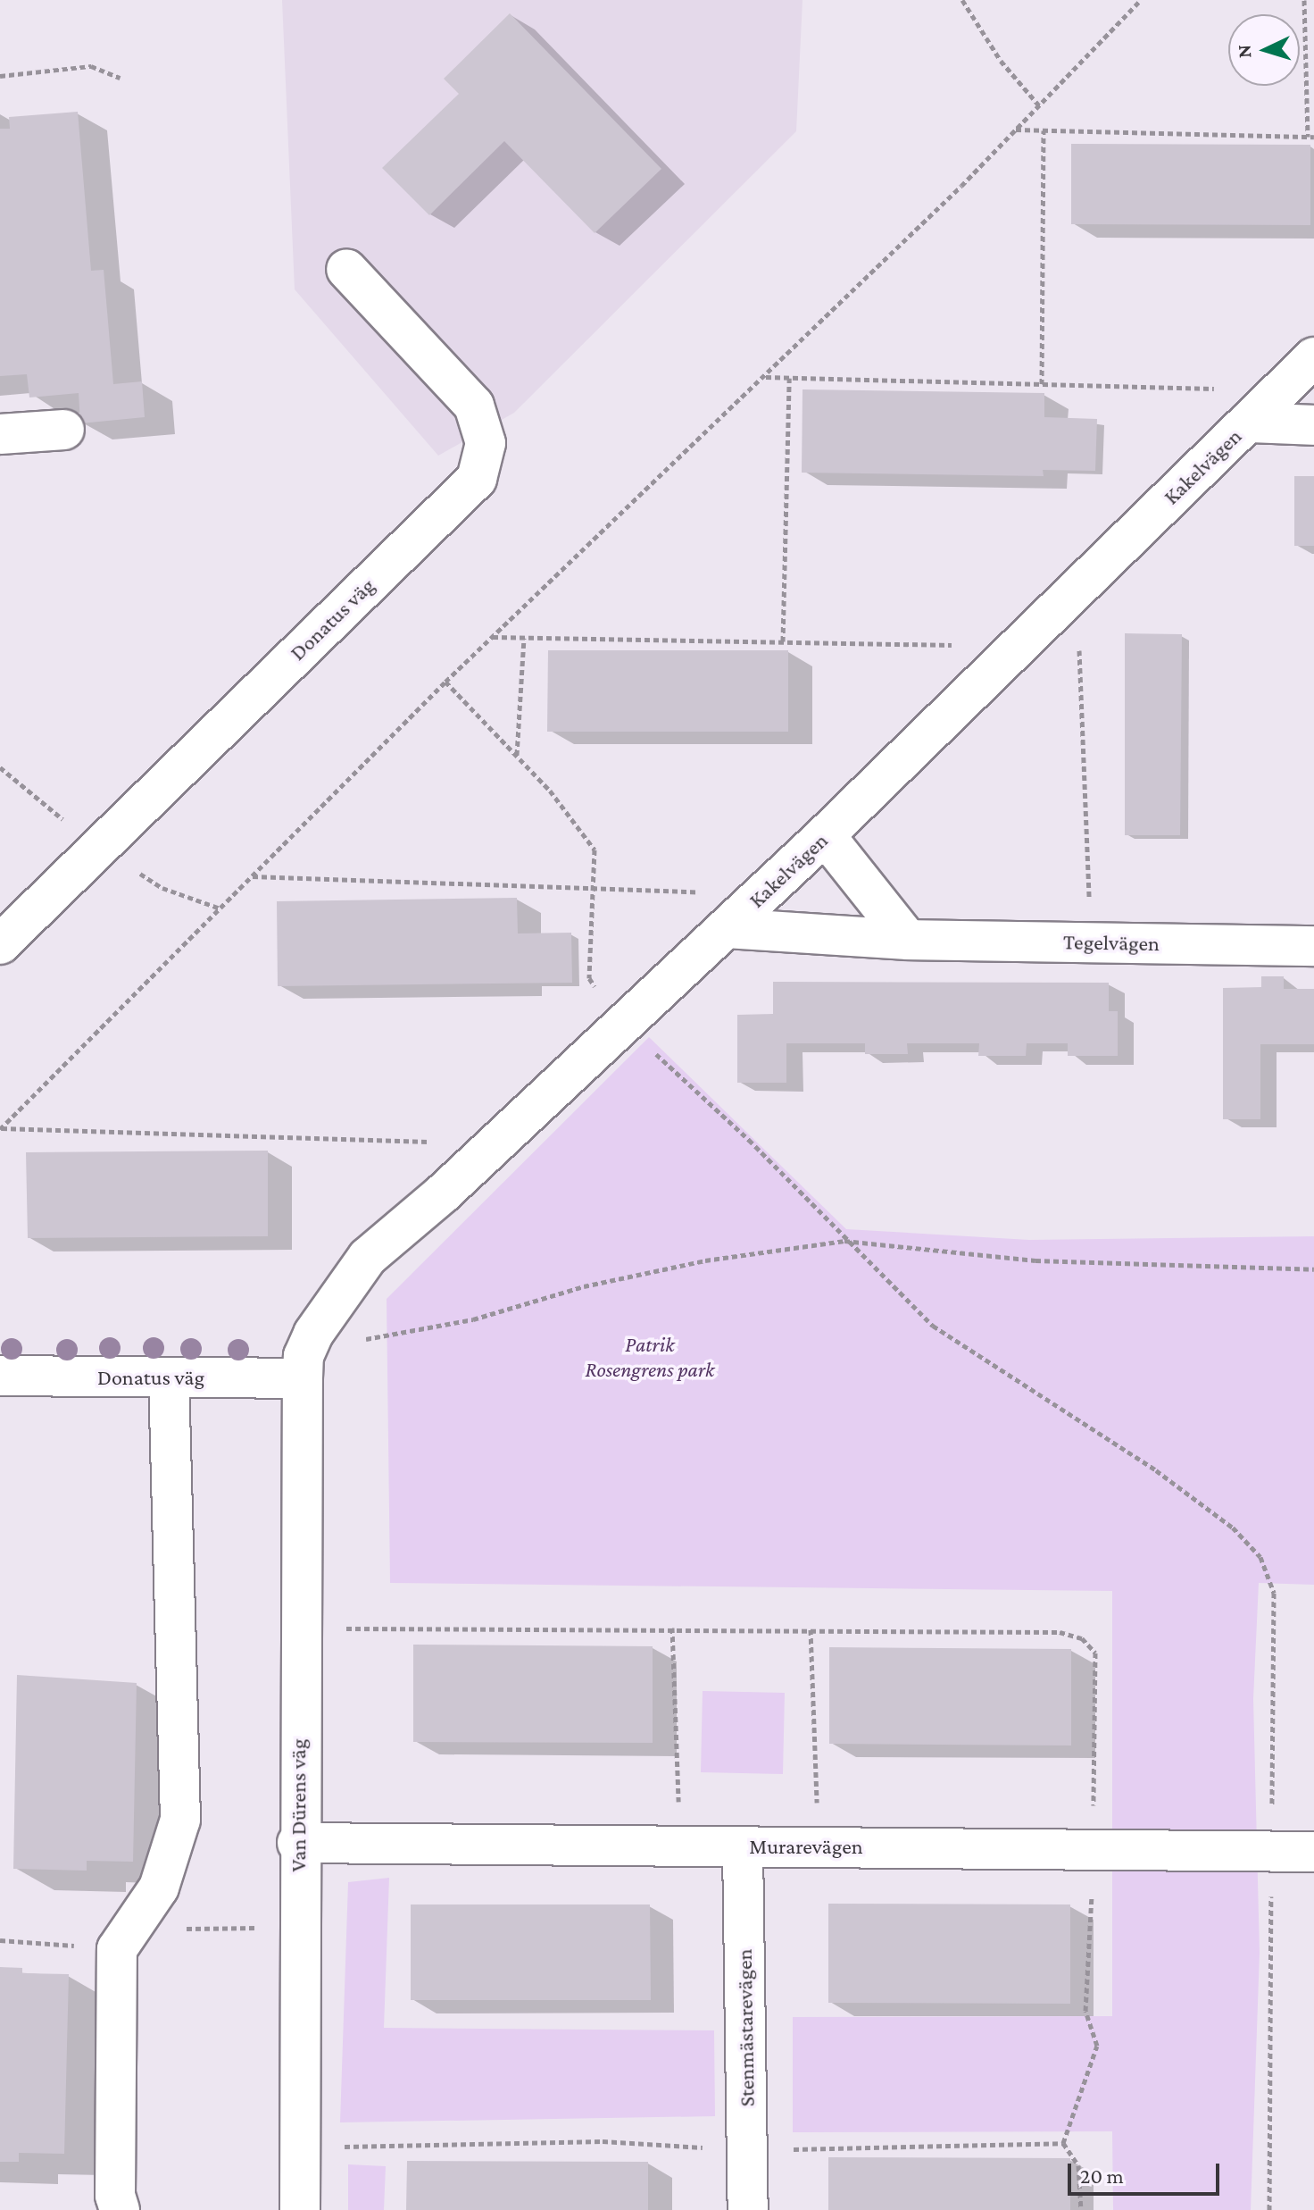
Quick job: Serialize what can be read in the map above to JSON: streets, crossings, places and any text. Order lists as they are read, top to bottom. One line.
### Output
{"streets":{"street":["Kakelvägen","Donatus väg","Tegelvägen","Van Dürens väg","Murarevägen","Stenmästarevägen"]},"crossings":[["Kakelvägen","Donatus väg"],["Kakelvägen","Tegelvägen"],["Kakelvägen","Van Dürens väg"],["Donatus väg","Van Dürens väg"],["Van Dürens väg","Murarevägen"],["Murarevägen","Stenmästarevägen"]],"parks":["Patrik Rosengrens park"],"scale_bar":"20 m","north":"left"}
